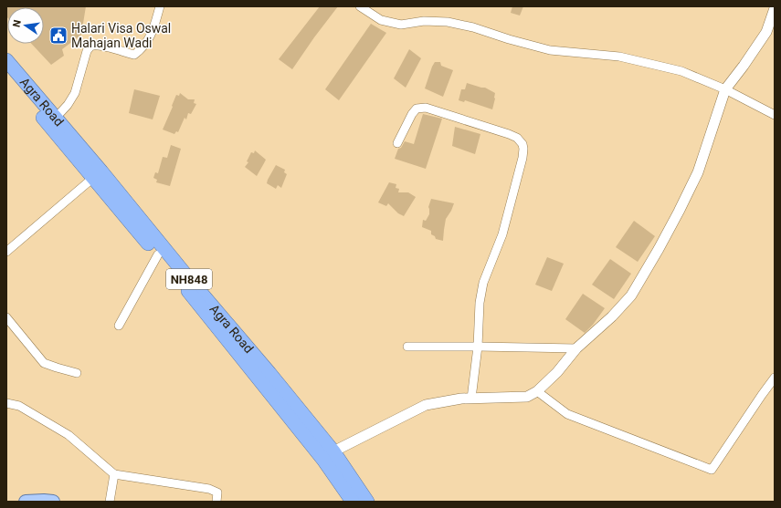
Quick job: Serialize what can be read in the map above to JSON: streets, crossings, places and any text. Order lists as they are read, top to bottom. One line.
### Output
{"streets":{"highway":["Agra Road","NH848"]},"places":{"public building":["Halari Visa Oswal Mahajan Wadi"]},"north":"left"}
